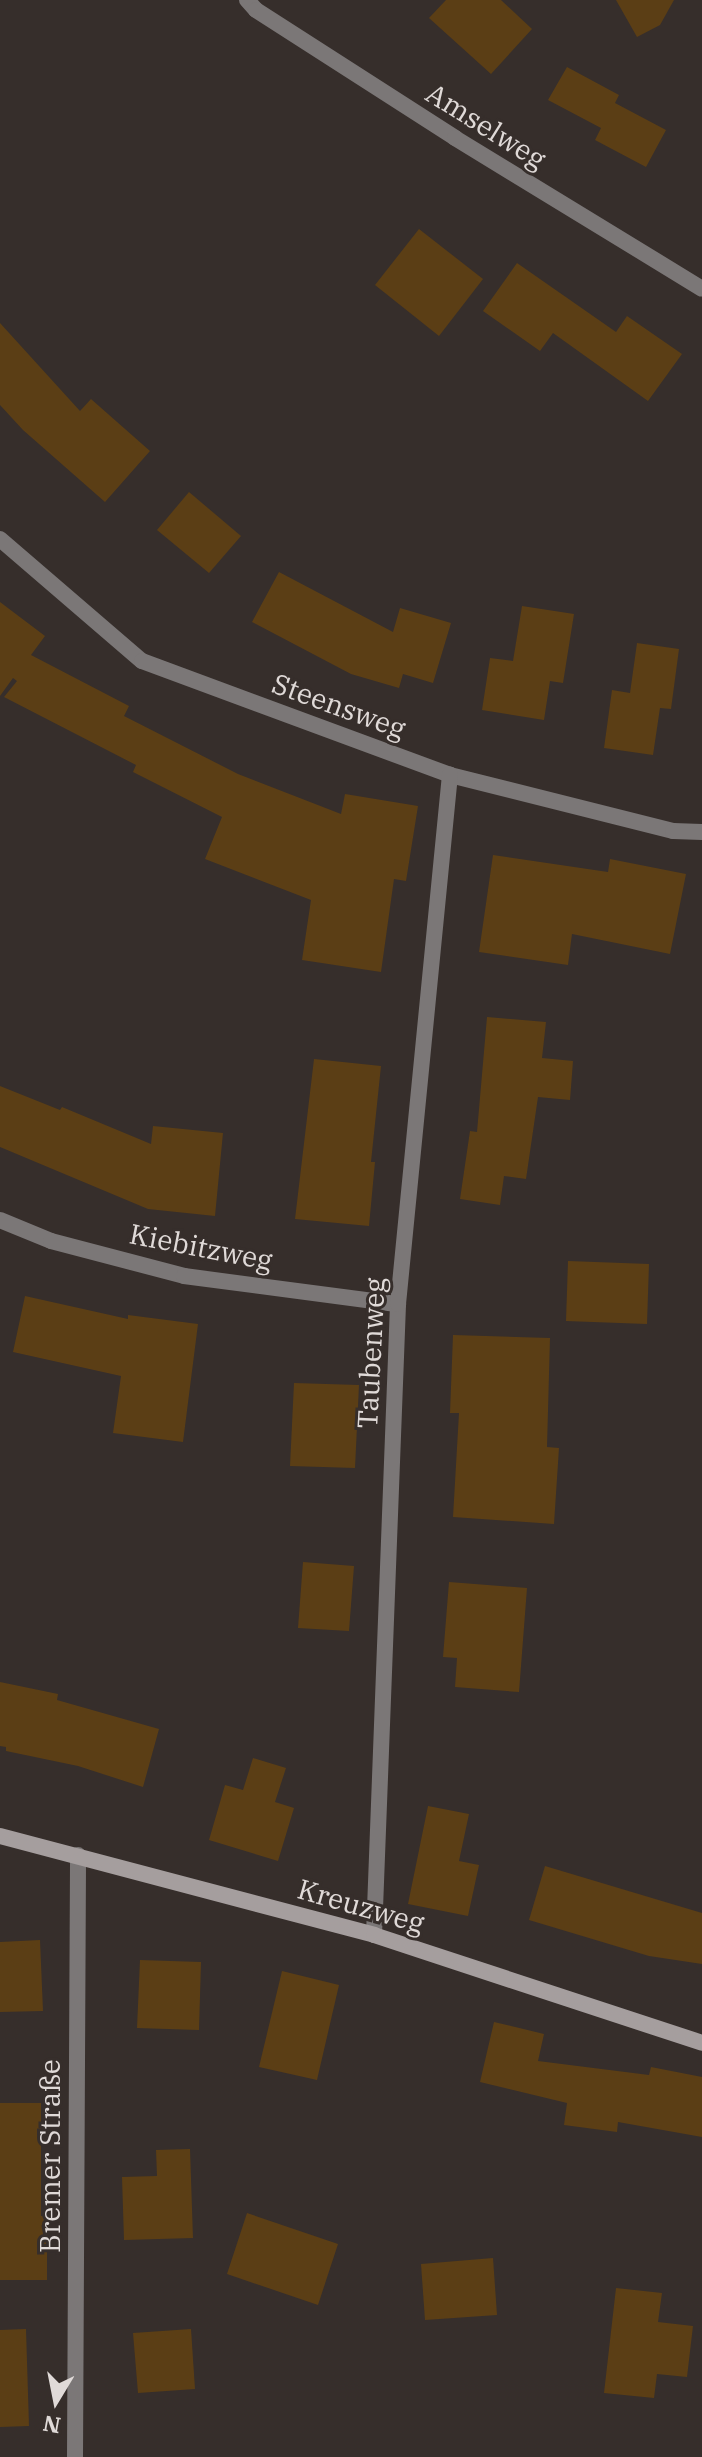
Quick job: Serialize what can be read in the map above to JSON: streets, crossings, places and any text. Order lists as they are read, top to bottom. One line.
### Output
{"streets":{"street":["Amselweg","Steensweg","Kiebitzweg","Taubenweg","Kreuzweg","Bremer Straße"]},"crossings":[["Steensweg","Taubenweg"],["Kiebitzweg","Taubenweg"],["Taubenweg","Kreuzweg"],["Kreuzweg","Bremer Straße"]],"north":"bottom"}
